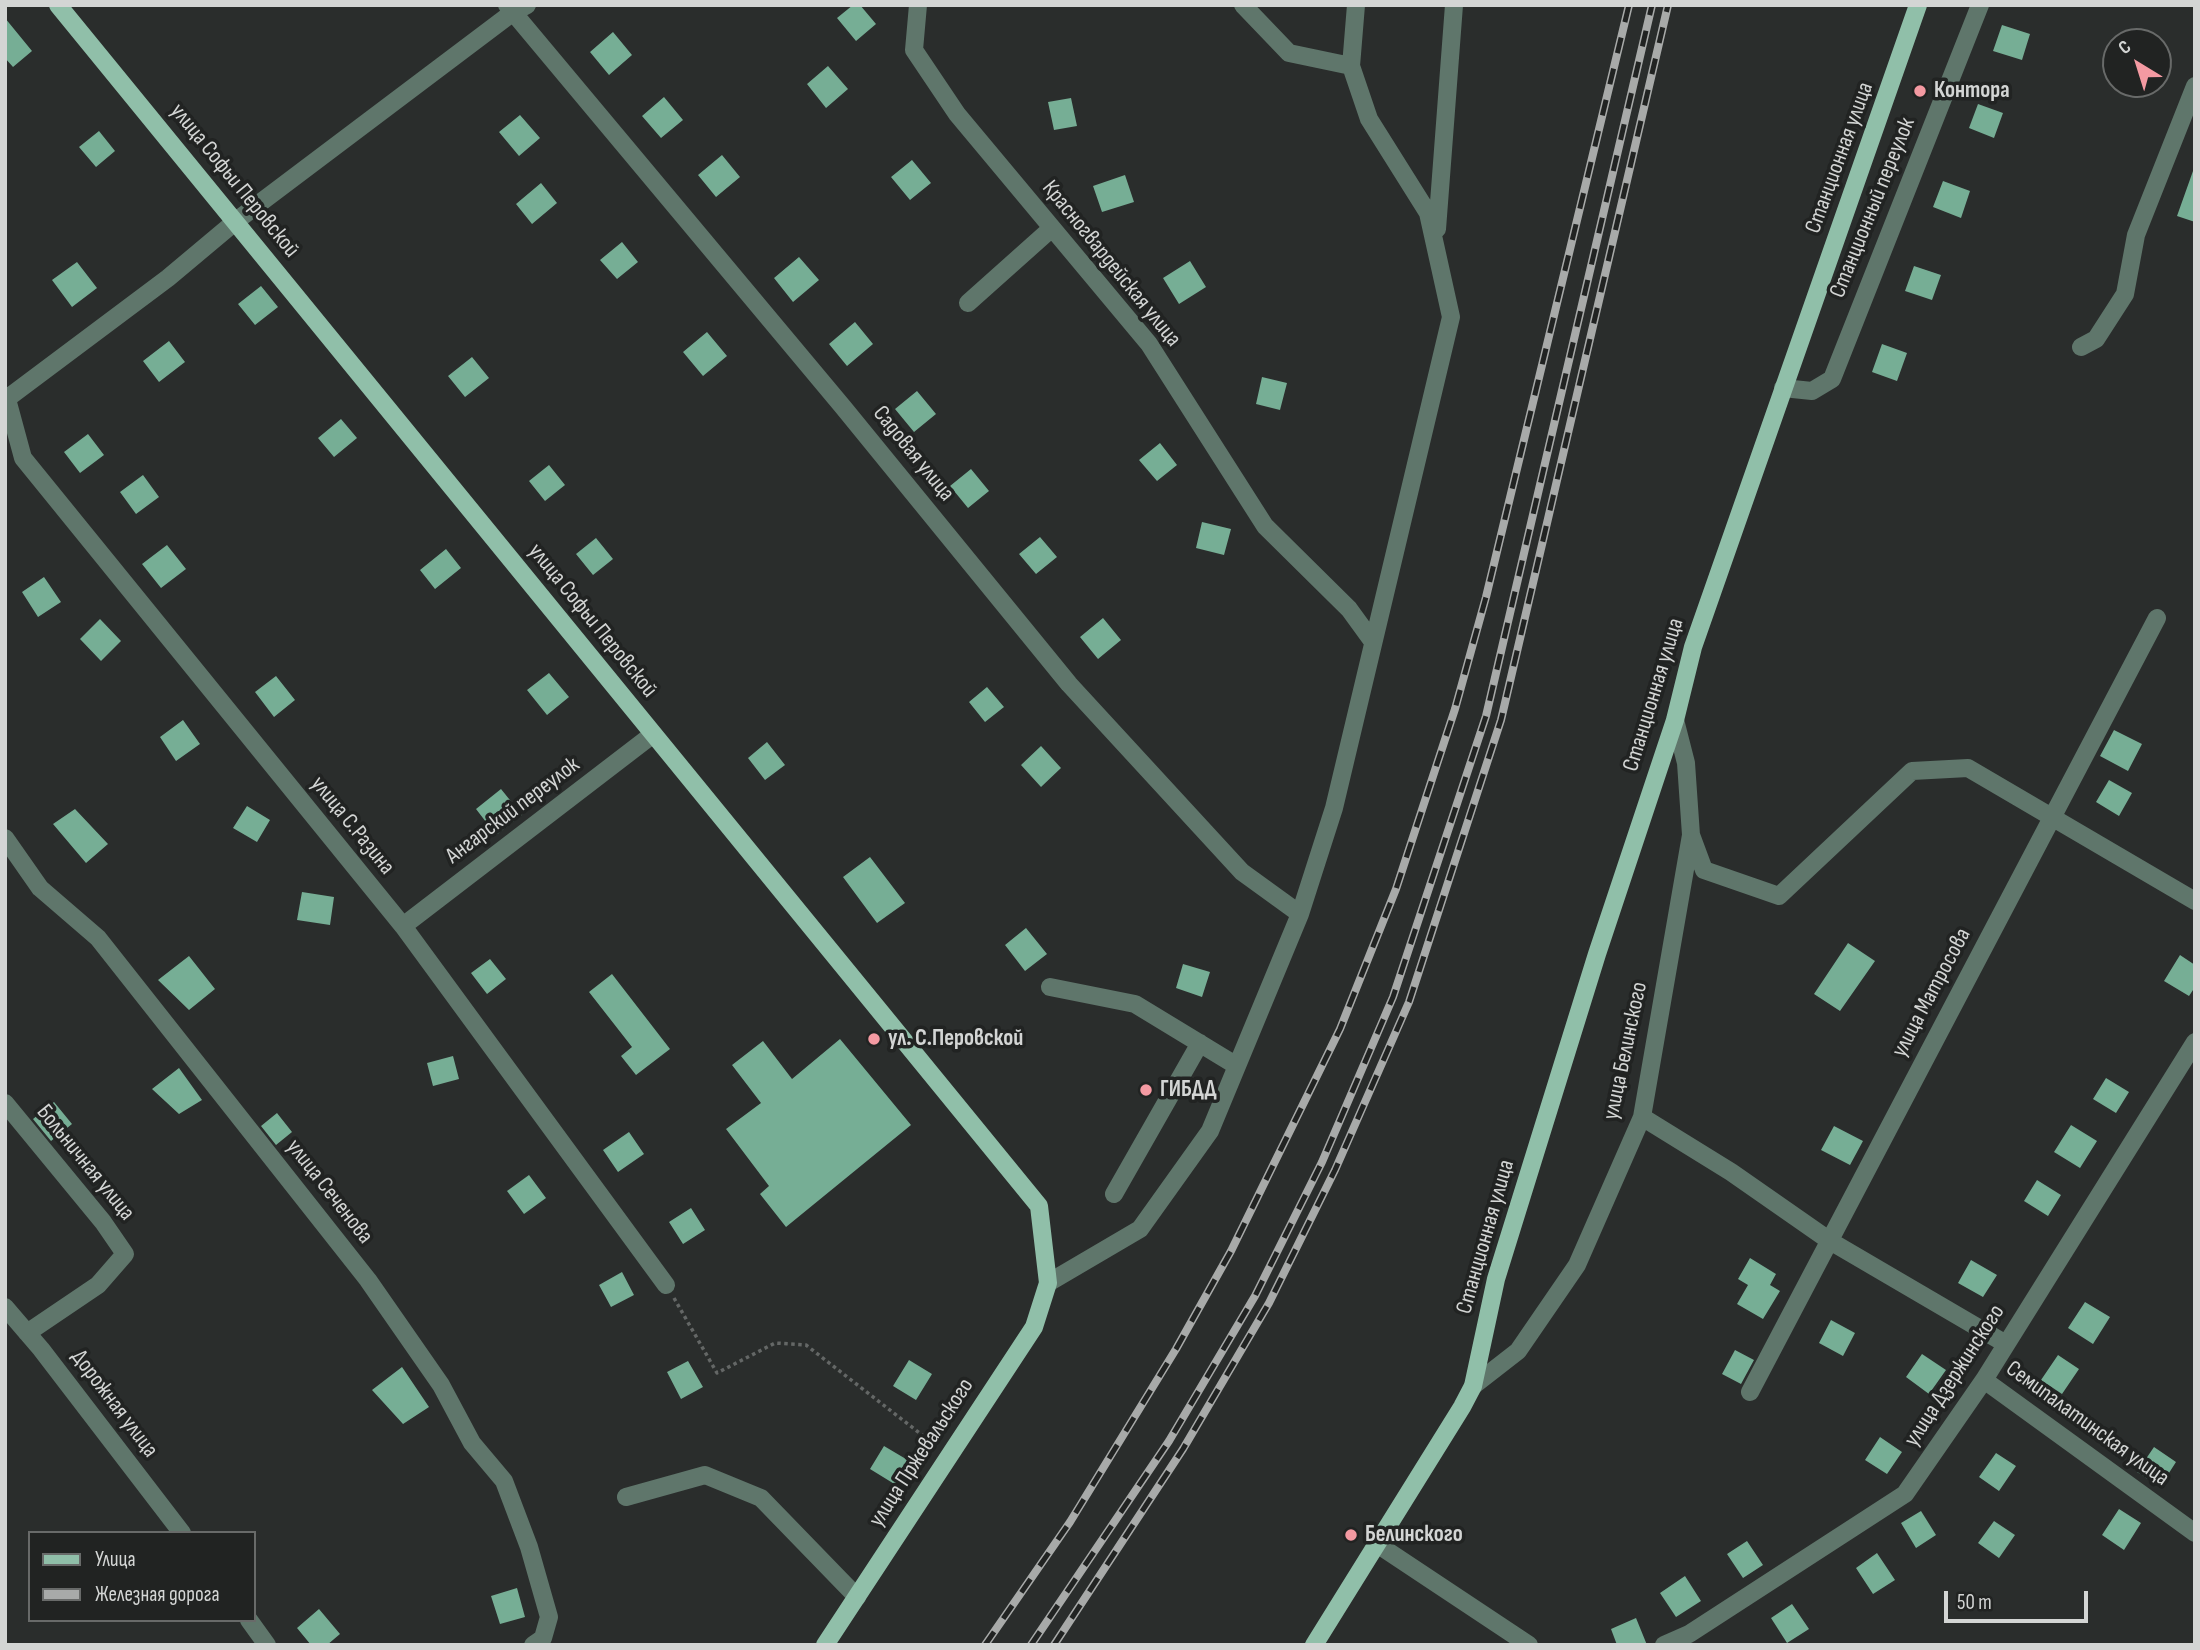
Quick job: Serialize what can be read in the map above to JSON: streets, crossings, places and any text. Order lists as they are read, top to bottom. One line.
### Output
{"streets":{"main road":["Станционная улица","улица Софьи Перовской","улица Пржевальского"],"street":["Станционный переулок","Красногвардейская улица","Садовая улица","Ангарский переулок","улица С.Разина","улица Матросова","улица Белинского","Больничная улица","улица Сеченова","улица Дзержинского","Дорожная улица","Семипалатинская улица"]},"crossings":[["Станционная улица","Станционный переулок"],["Станционная улица","улица Белинского"],["улица Софьи Перовской","Ангарский переулок"],["улица Софьи Перовской","улица Пржевальского"],["Ангарский переулок","улица С.Разина"],["Больничная улица","Дорожная улица"],["улица Дзержинского","Семипалатинская улица"]],"places":["Контора","ул. С.Перовской","ГИБДД","Белинского"],"legend":["Улица","Железная дорога"],"scale_bar":"50 m","north":"top left"}
